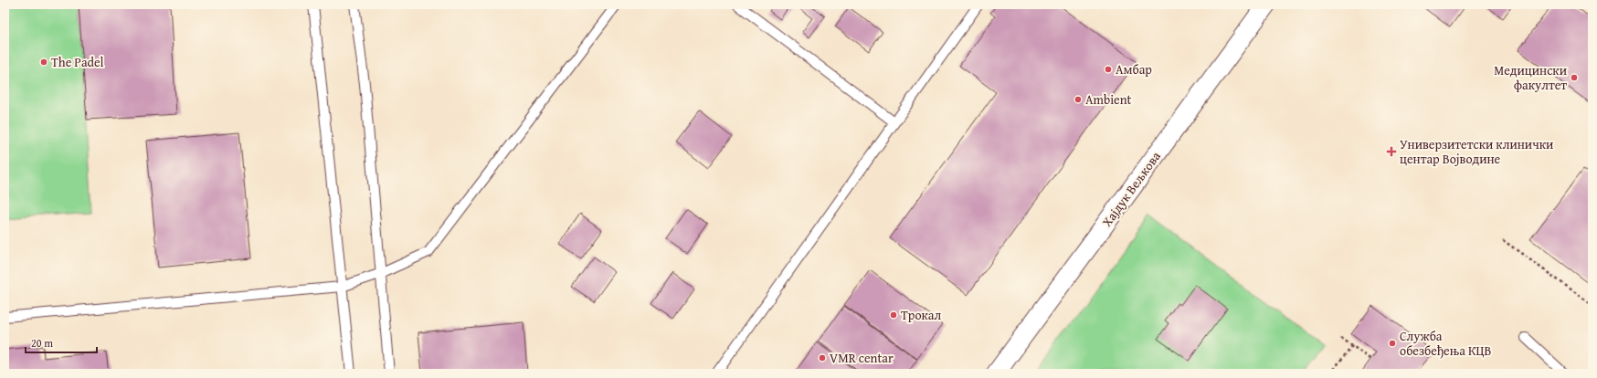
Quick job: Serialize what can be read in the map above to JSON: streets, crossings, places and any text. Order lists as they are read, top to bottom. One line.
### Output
{"streets":{"street":["Хајдук Вељкова"]},"places":{"other":["The Padel","Амбар","Медицински факултет","Ambient","Трокал","Служба обезбеђења КЦВ","VMR centar"],"health":["Универзитетски клинички центар Војводине"]},"scale_bar":"20 m"}
